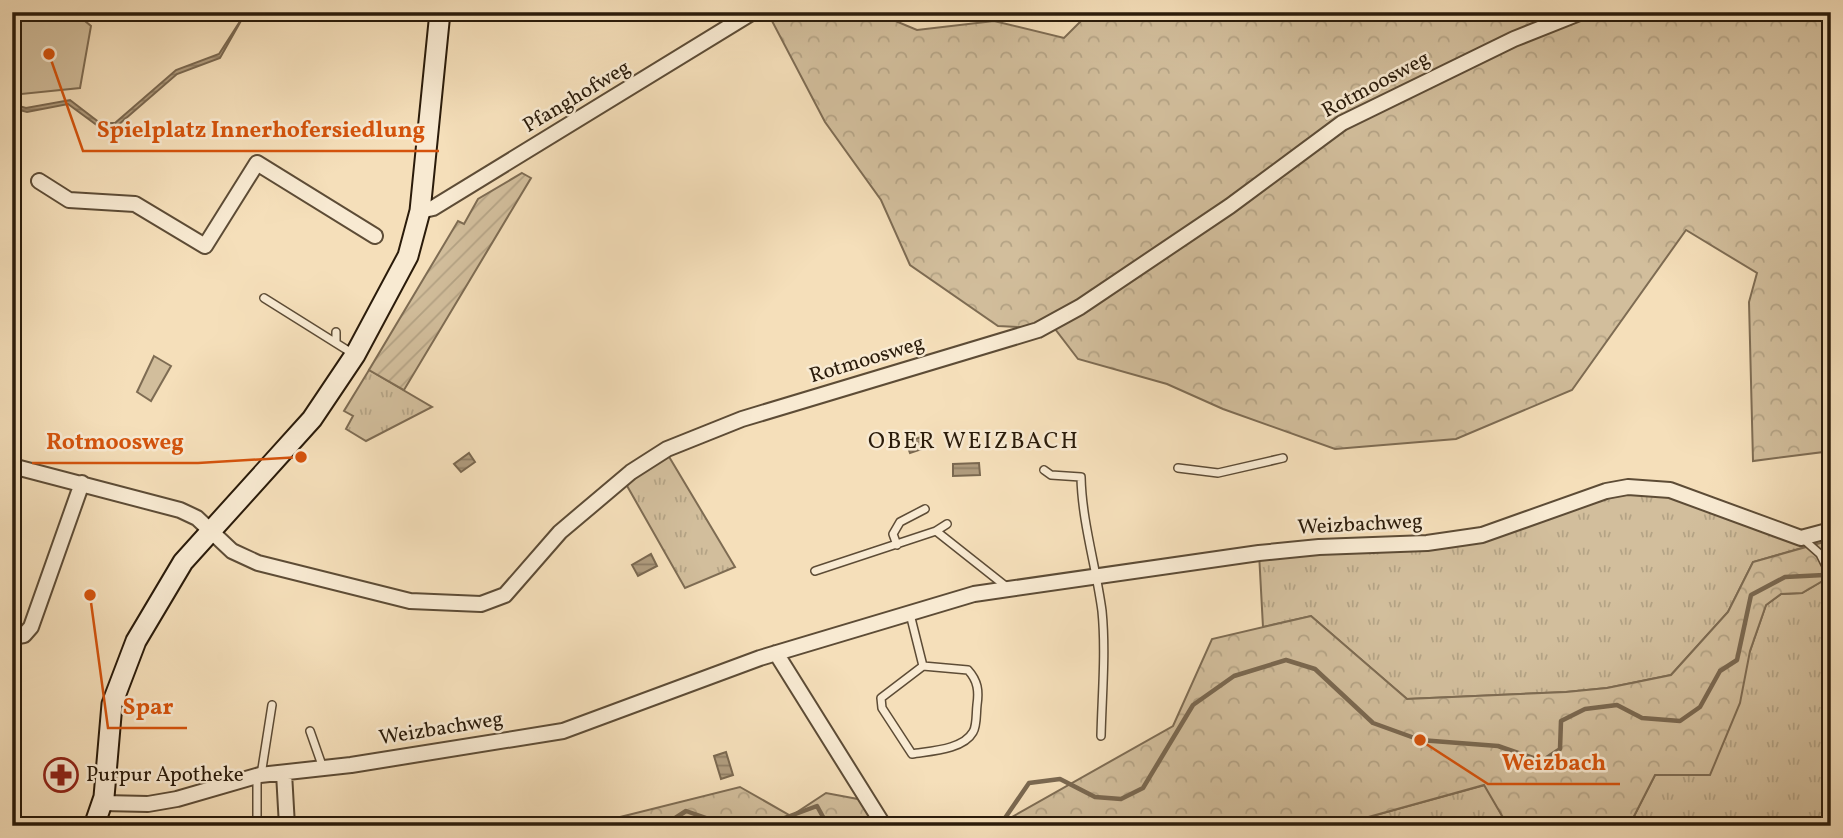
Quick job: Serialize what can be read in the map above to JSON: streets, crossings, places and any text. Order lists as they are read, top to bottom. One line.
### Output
{"streets":{"street":["Rotmoosweg","Pfanghofweg","Weizbachweg"]},"districts":["OBER WEIZBACH"],"places":{"other":["Spielplatz Innerhofersiedlung","Rotmoosweg","Spar","Weizbach"],"pharmacy":["Purpur Apotheke"]}}
